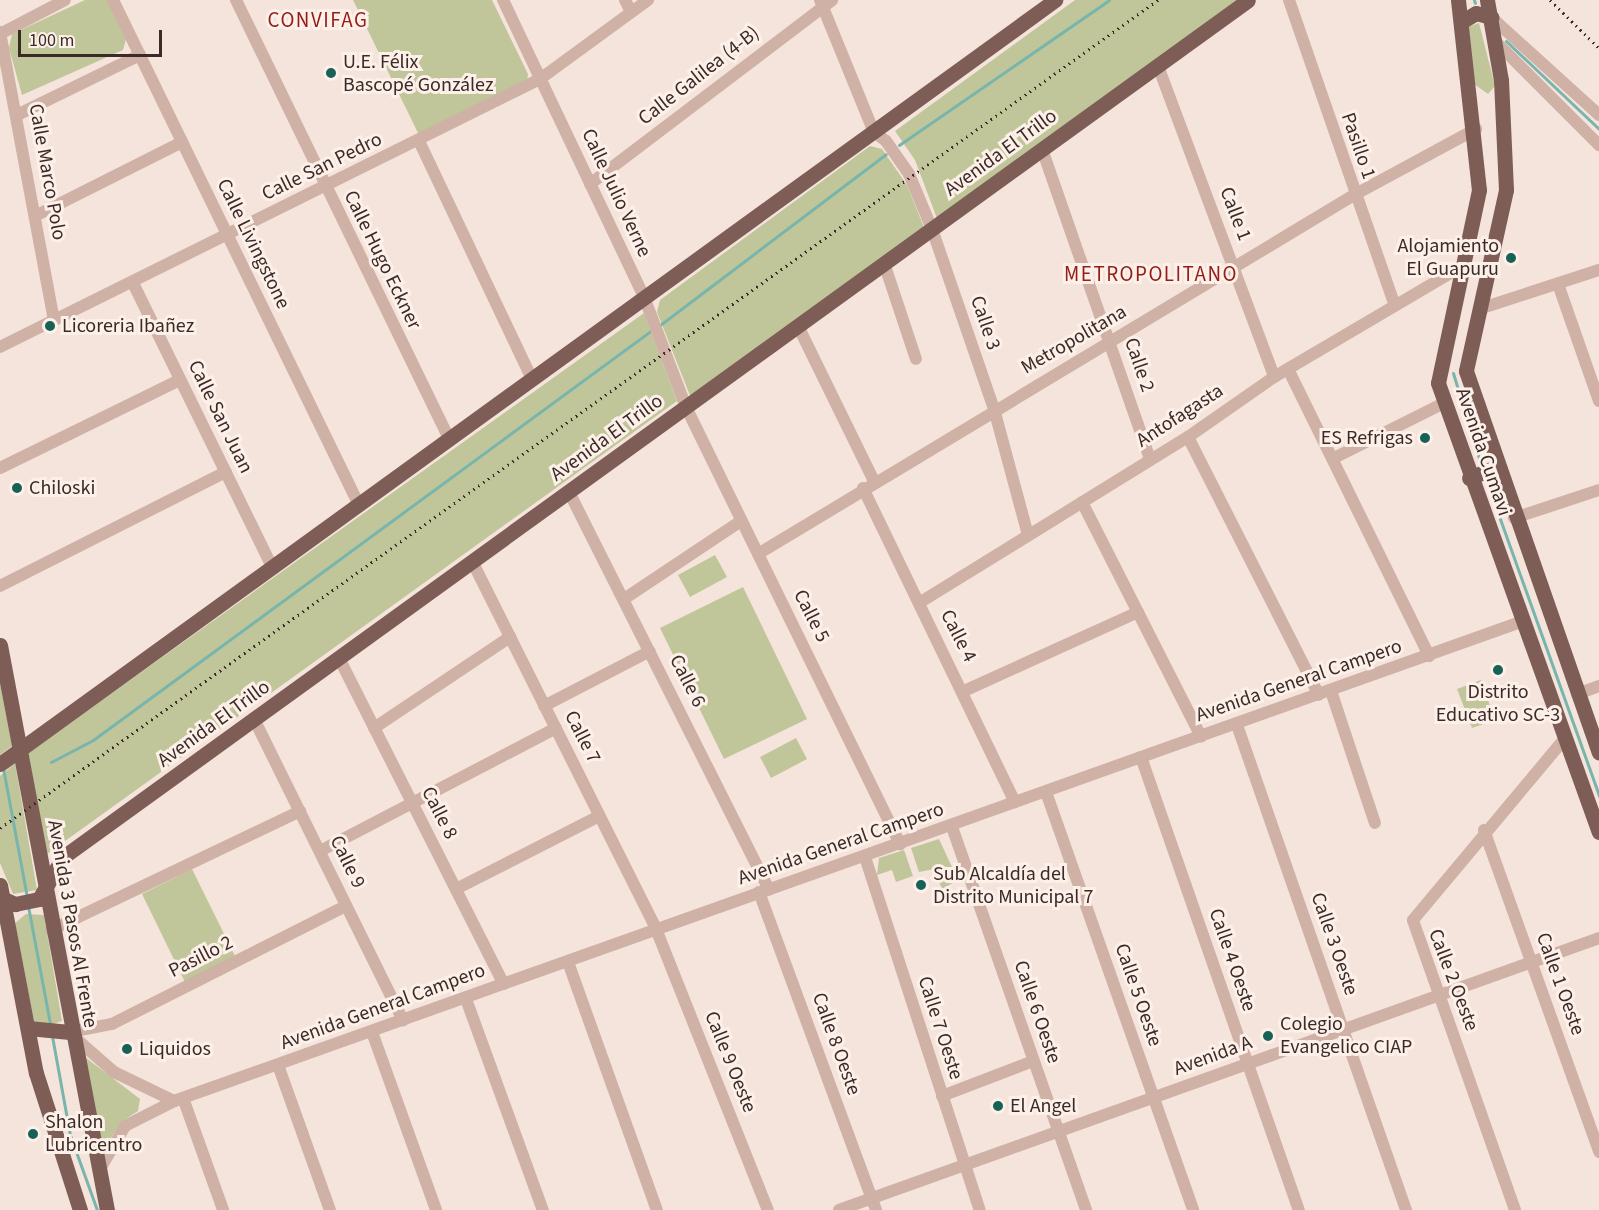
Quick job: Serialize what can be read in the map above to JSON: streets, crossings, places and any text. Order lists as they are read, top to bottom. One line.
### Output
{"streets":{"main road":["Avenida El Trillo","Avenida Cumavi","Avenida 3 Pasos Al Frente"],"street":["Calle Galilea (4-B)","Pasillo 1","Calle San Pedro","Calle Marco Polo","Calle Julio Verne","Calle 1","Calle Livingstone","Calle Hugo Eckner","Calle 3","Metropolitana","Calle 2","Antofagasta","Calle San Juan","Calle 5","Calle 4","Calle 6","Avenida General Campero","Calle 7","Calle 8","Calle 9","Calle 3 Oeste","Pasillo 2","Calle 4 Oeste","Calle 2 Oeste","Calle 1 Oeste","Calle 5 Oeste","Calle 6 Oeste","Calle 7 Oeste","Calle 8 Oeste","Avenida A","Calle 9 Oeste"]},"crossings":[["Calle Galilea (4-B)","Calle Julio Verne"],["Calle Galilea (4-B)","Calle 3"],["Pasillo 1","Metropolitana"],["Pasillo 1","Antofagasta"],["Avenida El Trillo","Calle Julio Verne"],["Avenida El Trillo","Calle 1"],["Avenida El Trillo","Calle 3"],["Avenida El Trillo","Calle 2"],["Avenida El Trillo","Calle 5"],["Avenida El Trillo","Calle 6"],["Avenida El Trillo","Calle 7"],["Avenida El Trillo","Calle 8"],["Avenida El Trillo","Calle 9"],["Avenida El Trillo","Avenida 3 Pasos Al Frente"],["Calle San Pedro","Calle Marco Polo"],["Calle San Pedro","Calle Julio Verne"],["Calle San Pedro","Calle Livingstone"],["Calle San Pedro","Calle Hugo Eckner"],["Calle San Pedro","Calle San Juan"],["Calle Julio Verne","Calle 5"],["Calle 1","Metropolitana"],["Calle 1","Antofagasta"],["Calle 3","Metropolitana"],["Calle 3","Antofagasta"],["Metropolitana","Calle 2"],["Metropolitana","Avenida Cumavi"],["Metropolitana","Calle 5"],["Metropolitana","Calle 4"],["Calle 2","Antofagasta"],["Antofagasta","Avenida Cumavi"],["Antofagasta","Calle 4"],["Avenida Cumavi","Avenida General Campero"],["Avenida Cumavi","Calle 2 Oeste"],["Calle 5","Avenida General Campero"],["Calle 4","Avenida General Campero"],["Calle 6","Avenida General Campero"],["Calle 6","Calle 8 Oeste"],["Avenida General Campero","Calle 7"],["Avenida General Campero","Calle 8"],["Avenida General Campero","Calle 9"],["Avenida General Campero","Avenida 3 Pasos Al Frente"],["Avenida General Campero","Calle 3 Oeste"],["Avenida General Campero","Calle 4 Oeste"],["Avenida General Campero","Calle 5 Oeste"],["Avenida General Campero","Calle 6 Oeste"],["Avenida General Campero","Calle 7 Oeste"],["Avenida General Campero","Calle 8 Oeste"],["Avenida General Campero","Calle 9 Oeste"],["Calle 7","Calle 9 Oeste"],["Calle 9","Pasillo 2"],["Avenida 3 Pasos Al Frente","Pasillo 2"],["Calle 3 Oeste","Avenida A"],["Calle 4 Oeste","Avenida A"],["Calle 2 Oeste","Calle 1 Oeste"],["Calle 2 Oeste","Avenida A"],["Calle 1 Oeste","Avenida A"],["Calle 5 Oeste","Avenida A"],["Calle 6 Oeste","Avenida A"],["Calle 7 Oeste","Avenida A"],["Calle 8 Oeste","Avenida A"]],"districts":["CONVIFAG","METROPOLITANO"],"places":["U.E. Félix Bascopé González","Alojamiento El Guapuru","Licoreria Ibañez","ES Refrigas","Chiloski","Distrito Educativo SC-3","Sub Alcaldía del Distrito Municipal 7","Colegio Evangelico CIAP","Liquidos","El Angel","Shalon Lubricentro"],"scale_bar":"100 m"}
